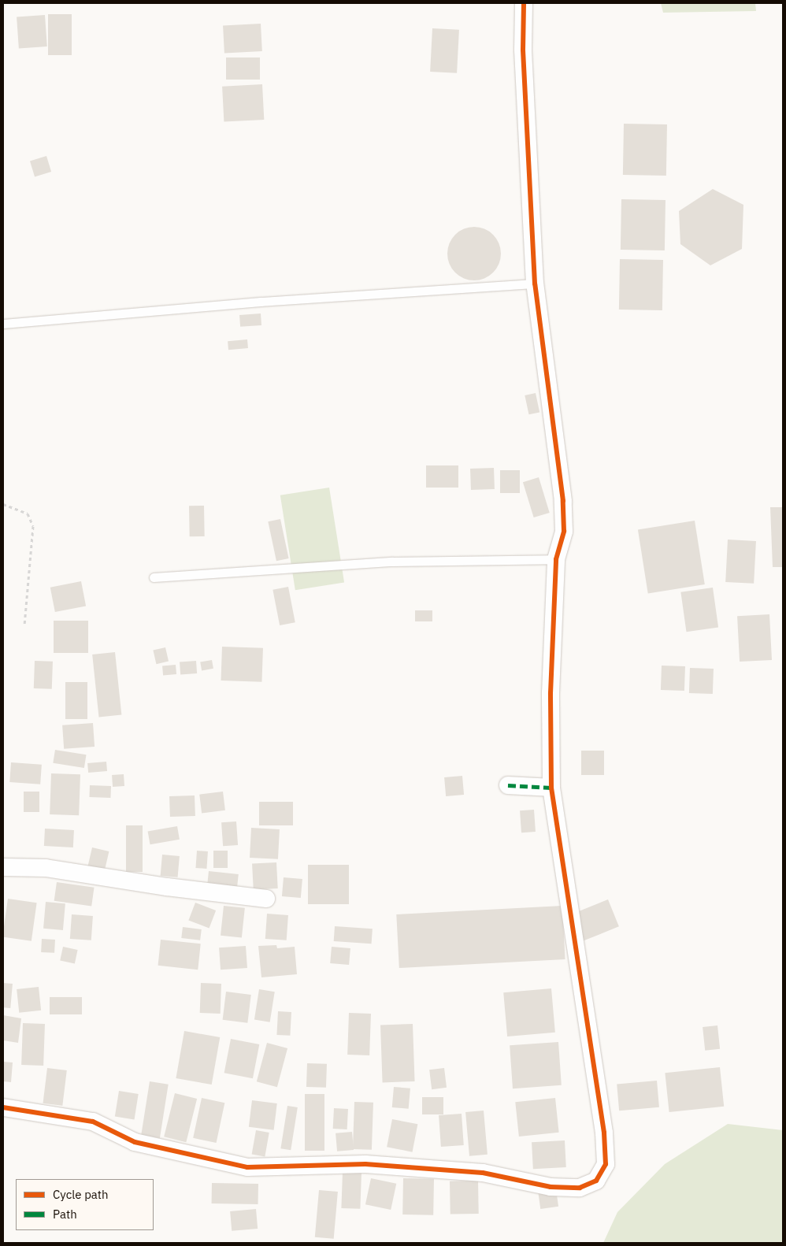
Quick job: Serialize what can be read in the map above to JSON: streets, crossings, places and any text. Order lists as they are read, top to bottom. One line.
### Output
{"legend":["Cycle path","Path"]}
